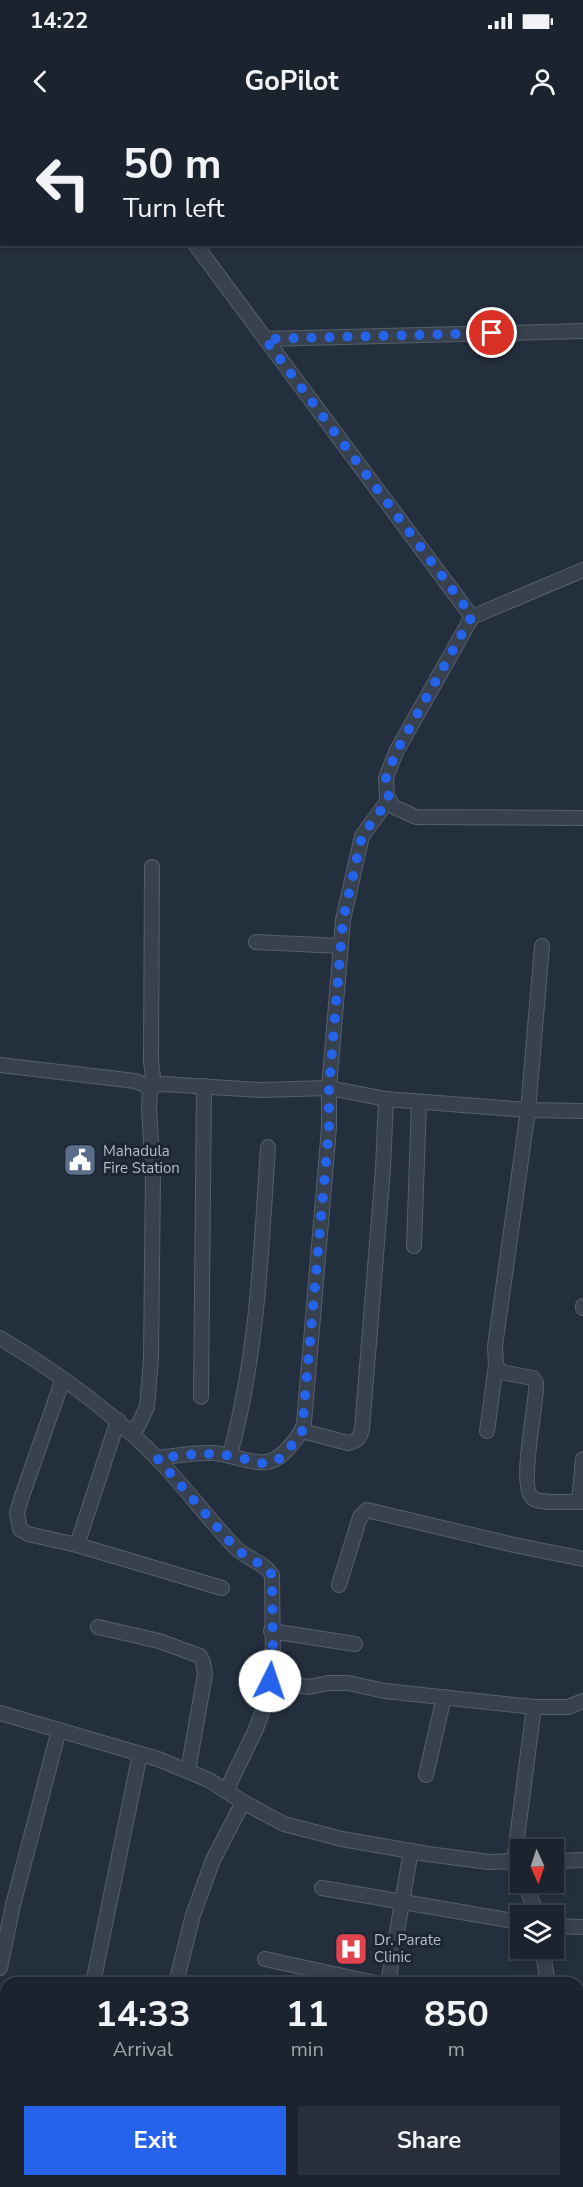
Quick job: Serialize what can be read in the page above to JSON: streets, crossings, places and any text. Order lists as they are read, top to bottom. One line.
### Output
{"places":{"public building":["Mahadula Fire Station"],"hospital":["Dr. Parate Clinic"]},"north":"bottom","page":{"status":"14:22","header":"GoPilot","turn":["50 m","Turn left"],"eta":["14:33","Arrival","11","min","850","m"],"buttons":["Exit","Share"]}}
